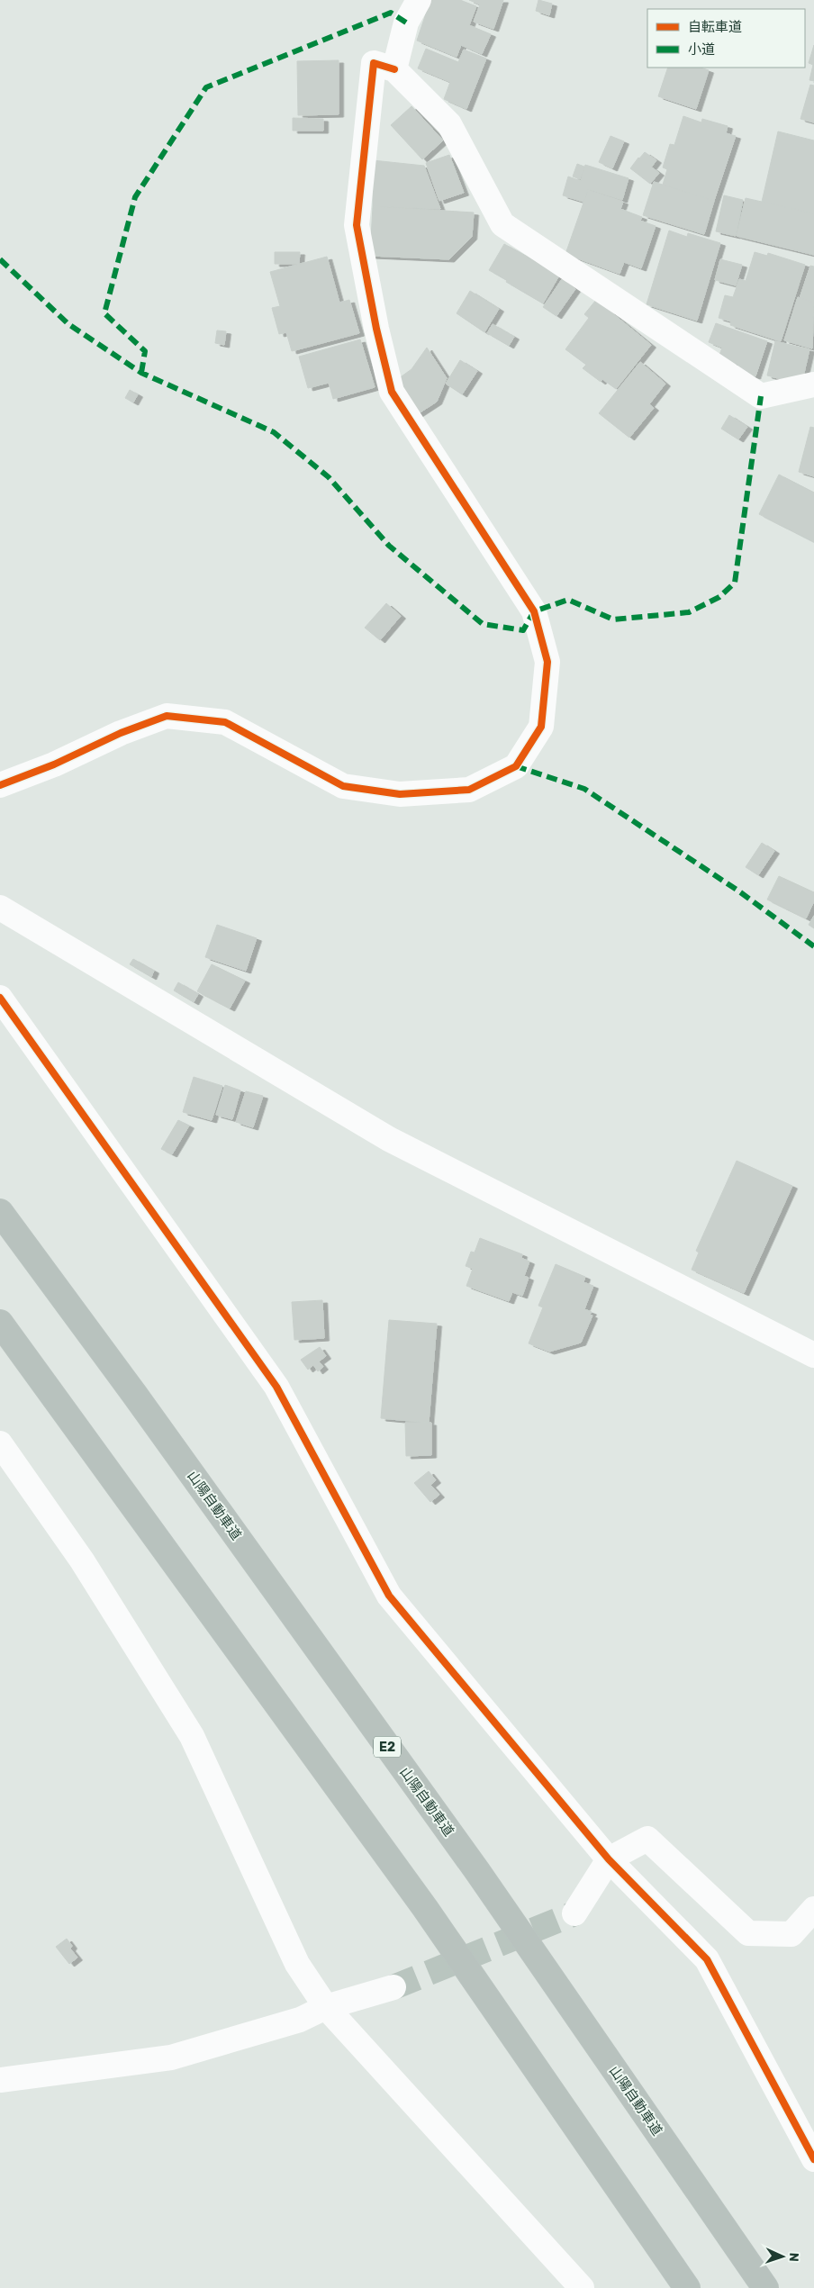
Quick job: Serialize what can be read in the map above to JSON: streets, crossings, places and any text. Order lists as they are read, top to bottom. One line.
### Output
{"streets":{"highway":["山陽自動車道","E2"]},"legend":["自転車道","小道"],"north":"right"}
